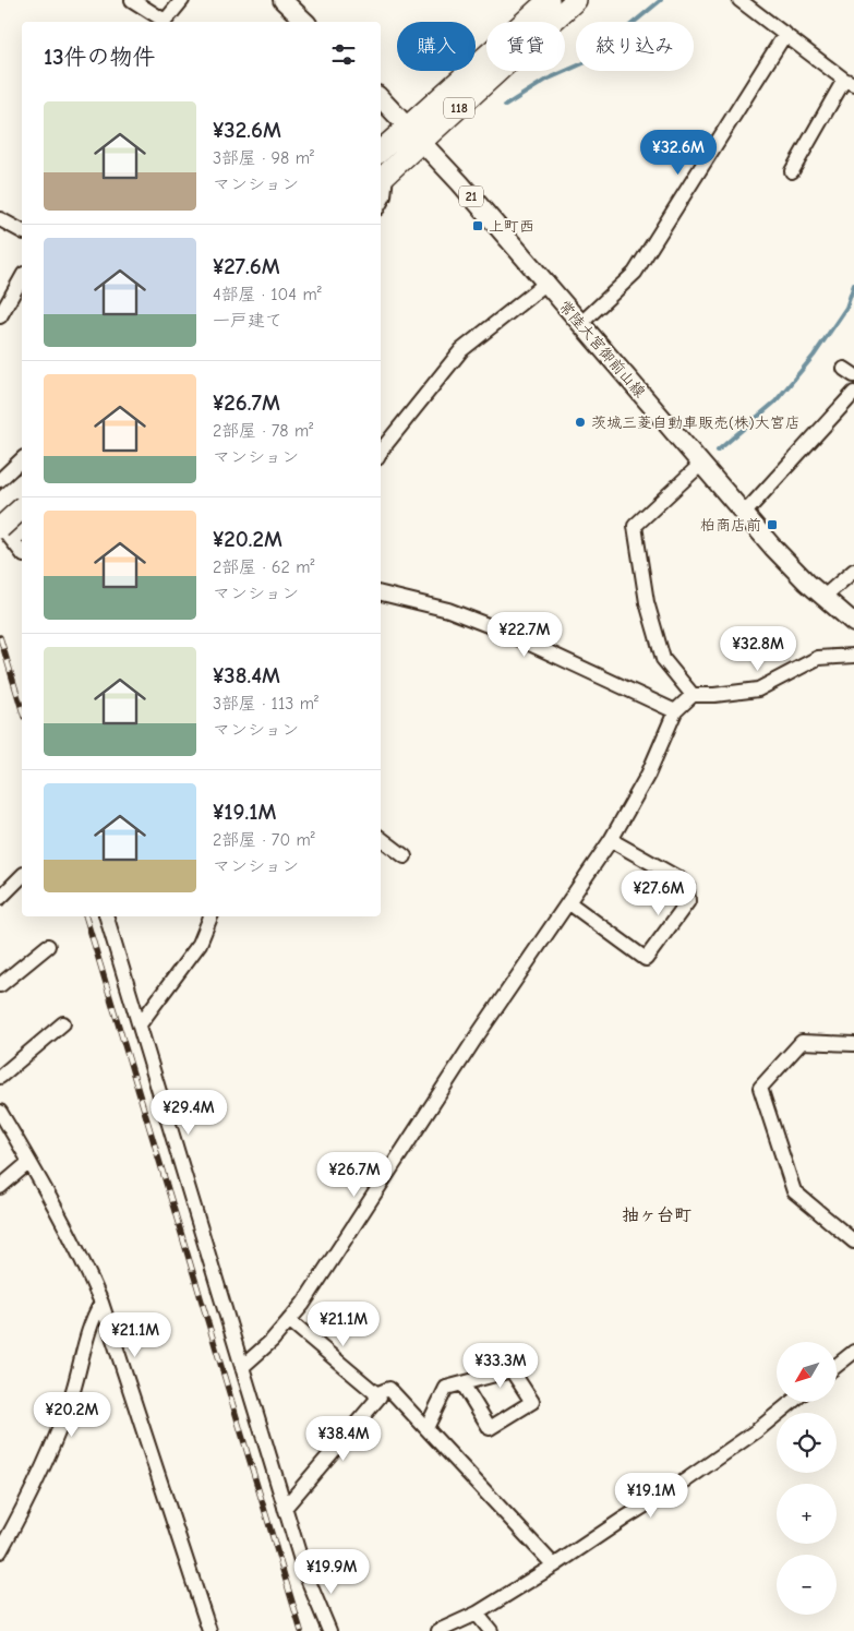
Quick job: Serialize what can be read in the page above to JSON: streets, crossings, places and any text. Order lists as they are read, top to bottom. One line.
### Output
{"streets":{"highway":["118"],"main road":["21","常陸大宮御前山線"]},"crossings":[["118","常陸大宮御前山線"]],"districts":["抽ヶ台町"],"places":{"transit":["上町西","柏商店前"],"other":["茨城三菱自動車販売(株)大宮店"]},"north":"bottom left","page":{"chip":["購入","賃貸","絞り込み"],"heading":"13件の物件","list":[{"name":"¥32.6M","note":"3部屋 · 98 m² · マンション"},{"name":"¥27.6M","note":"4部屋 · 104 m² · 一戸建て"},{"name":"¥26.7M","note":"2部屋 · 78 m² · マンション"},{"name":"¥20.2M","note":"2部屋 · 62 m² · マンション"},{"name":"¥38.4M","note":"3部屋 · 113 m² · マンション"},{"name":"¥19.1M","note":"2部屋 · 70 m² · マンション"}],"price":["¥32.6M","¥22.7M","¥32.8M","¥27.6M","¥29.4M","¥26.7M","¥21.1M","¥21.1M","¥33.3M","¥20.2M","¥38.4M","¥19.1M","¥19.9M"],"map_buttons":["+","−"]}}
